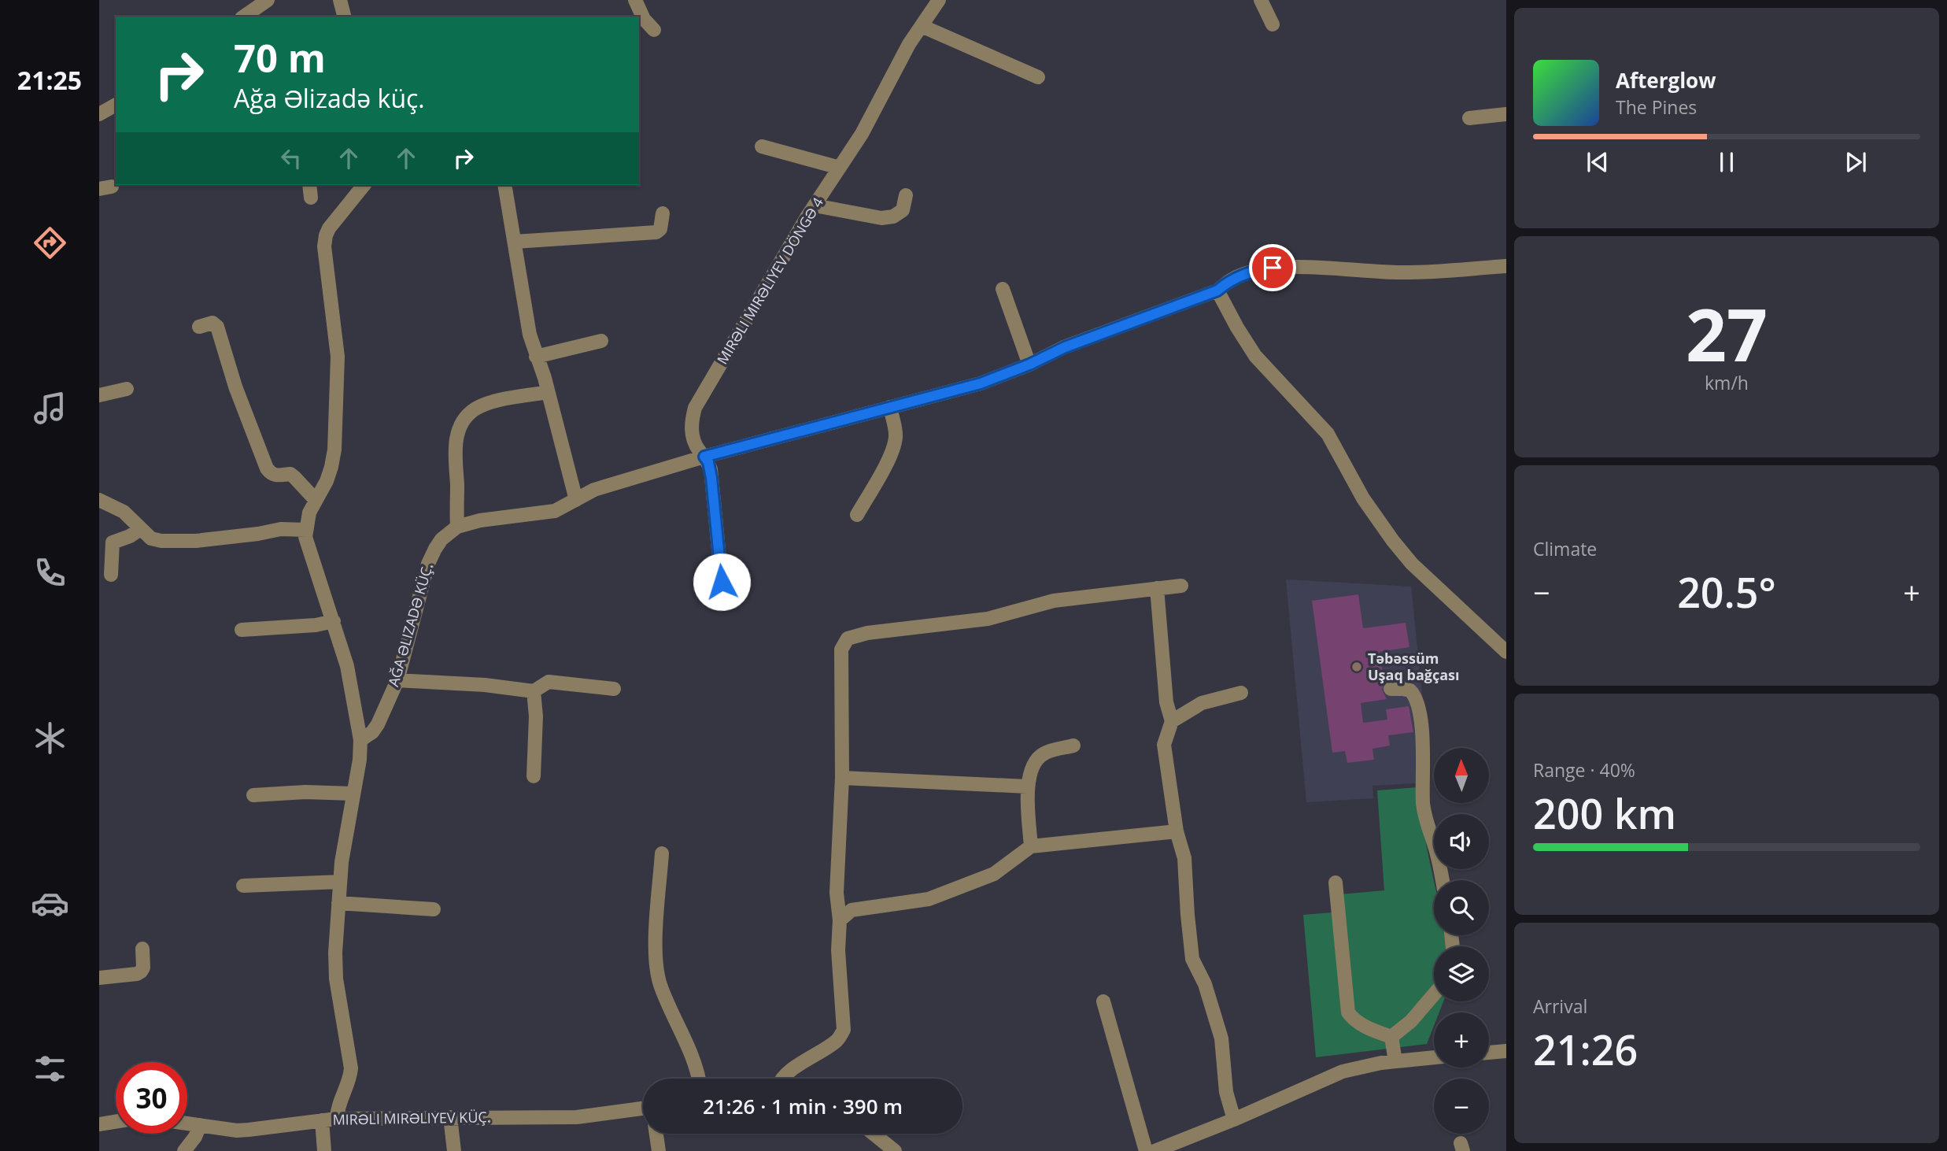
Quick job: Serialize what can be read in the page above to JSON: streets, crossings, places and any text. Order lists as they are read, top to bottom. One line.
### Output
{"streets":{"street":["MIRƏLI MIRƏLIYEV DÖNGƏ 4","AĞA ƏLIZADƏ KÜÇ.","MIRƏLI MIRƏLIYEV KÜÇ."]},"places":["Təbəssüm Uşaq bağçası"],"north":"top","page":{"tabs":"21:25","turn":["70 m","Ağa Əlizadə küç."],"song":["Afterglow","The Pines"],"tile":[["27","km/h"],"Climate",["Range · 40%","200 km"],["Arrival","21:26"]],"heat":["−","20.5°","+"],"map_buttons":["+","−"],"limit":"30","trip":"21:26 · 1 min · 390 m"}}
